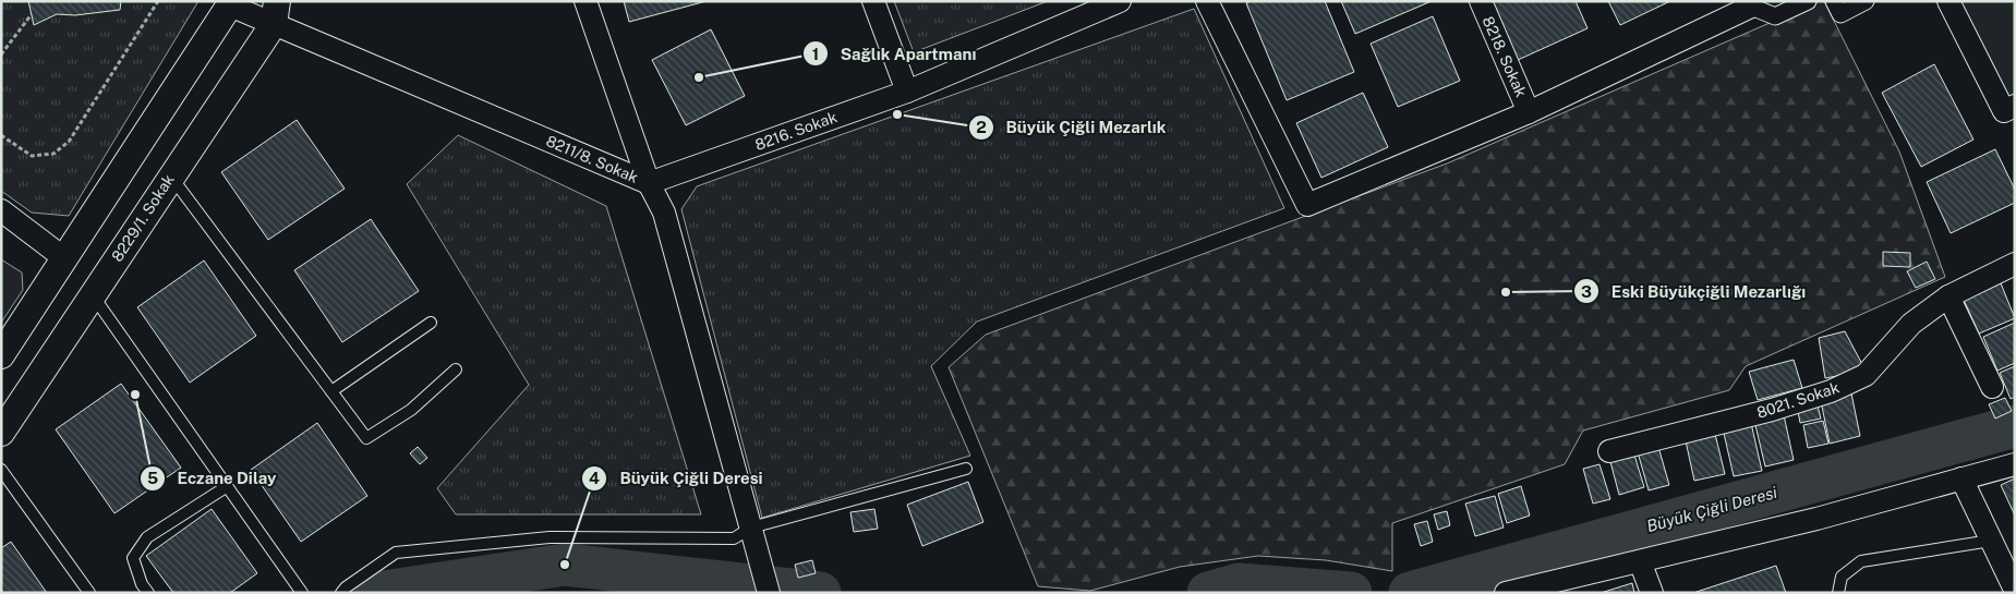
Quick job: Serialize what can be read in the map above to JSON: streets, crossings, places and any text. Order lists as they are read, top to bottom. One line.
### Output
{"streets":{"street":["8218. Sokak","8216. Sokak","8211/8. Sokak","8229/1. Sokak","8021. Sokak"]},"crossings":[["8216. Sokak","8211/8. Sokak"],["8211/8. Sokak","8229/1. Sokak"]],"water":["Büyük Çiğli Deresi"],"places":["Sağlık Apartmanı","Büyük Çiğli Mezarlık","Eski Büyükçiğli Mezarlığı","Eczane Dilay","Büyük Çiğli Deresi"]}
